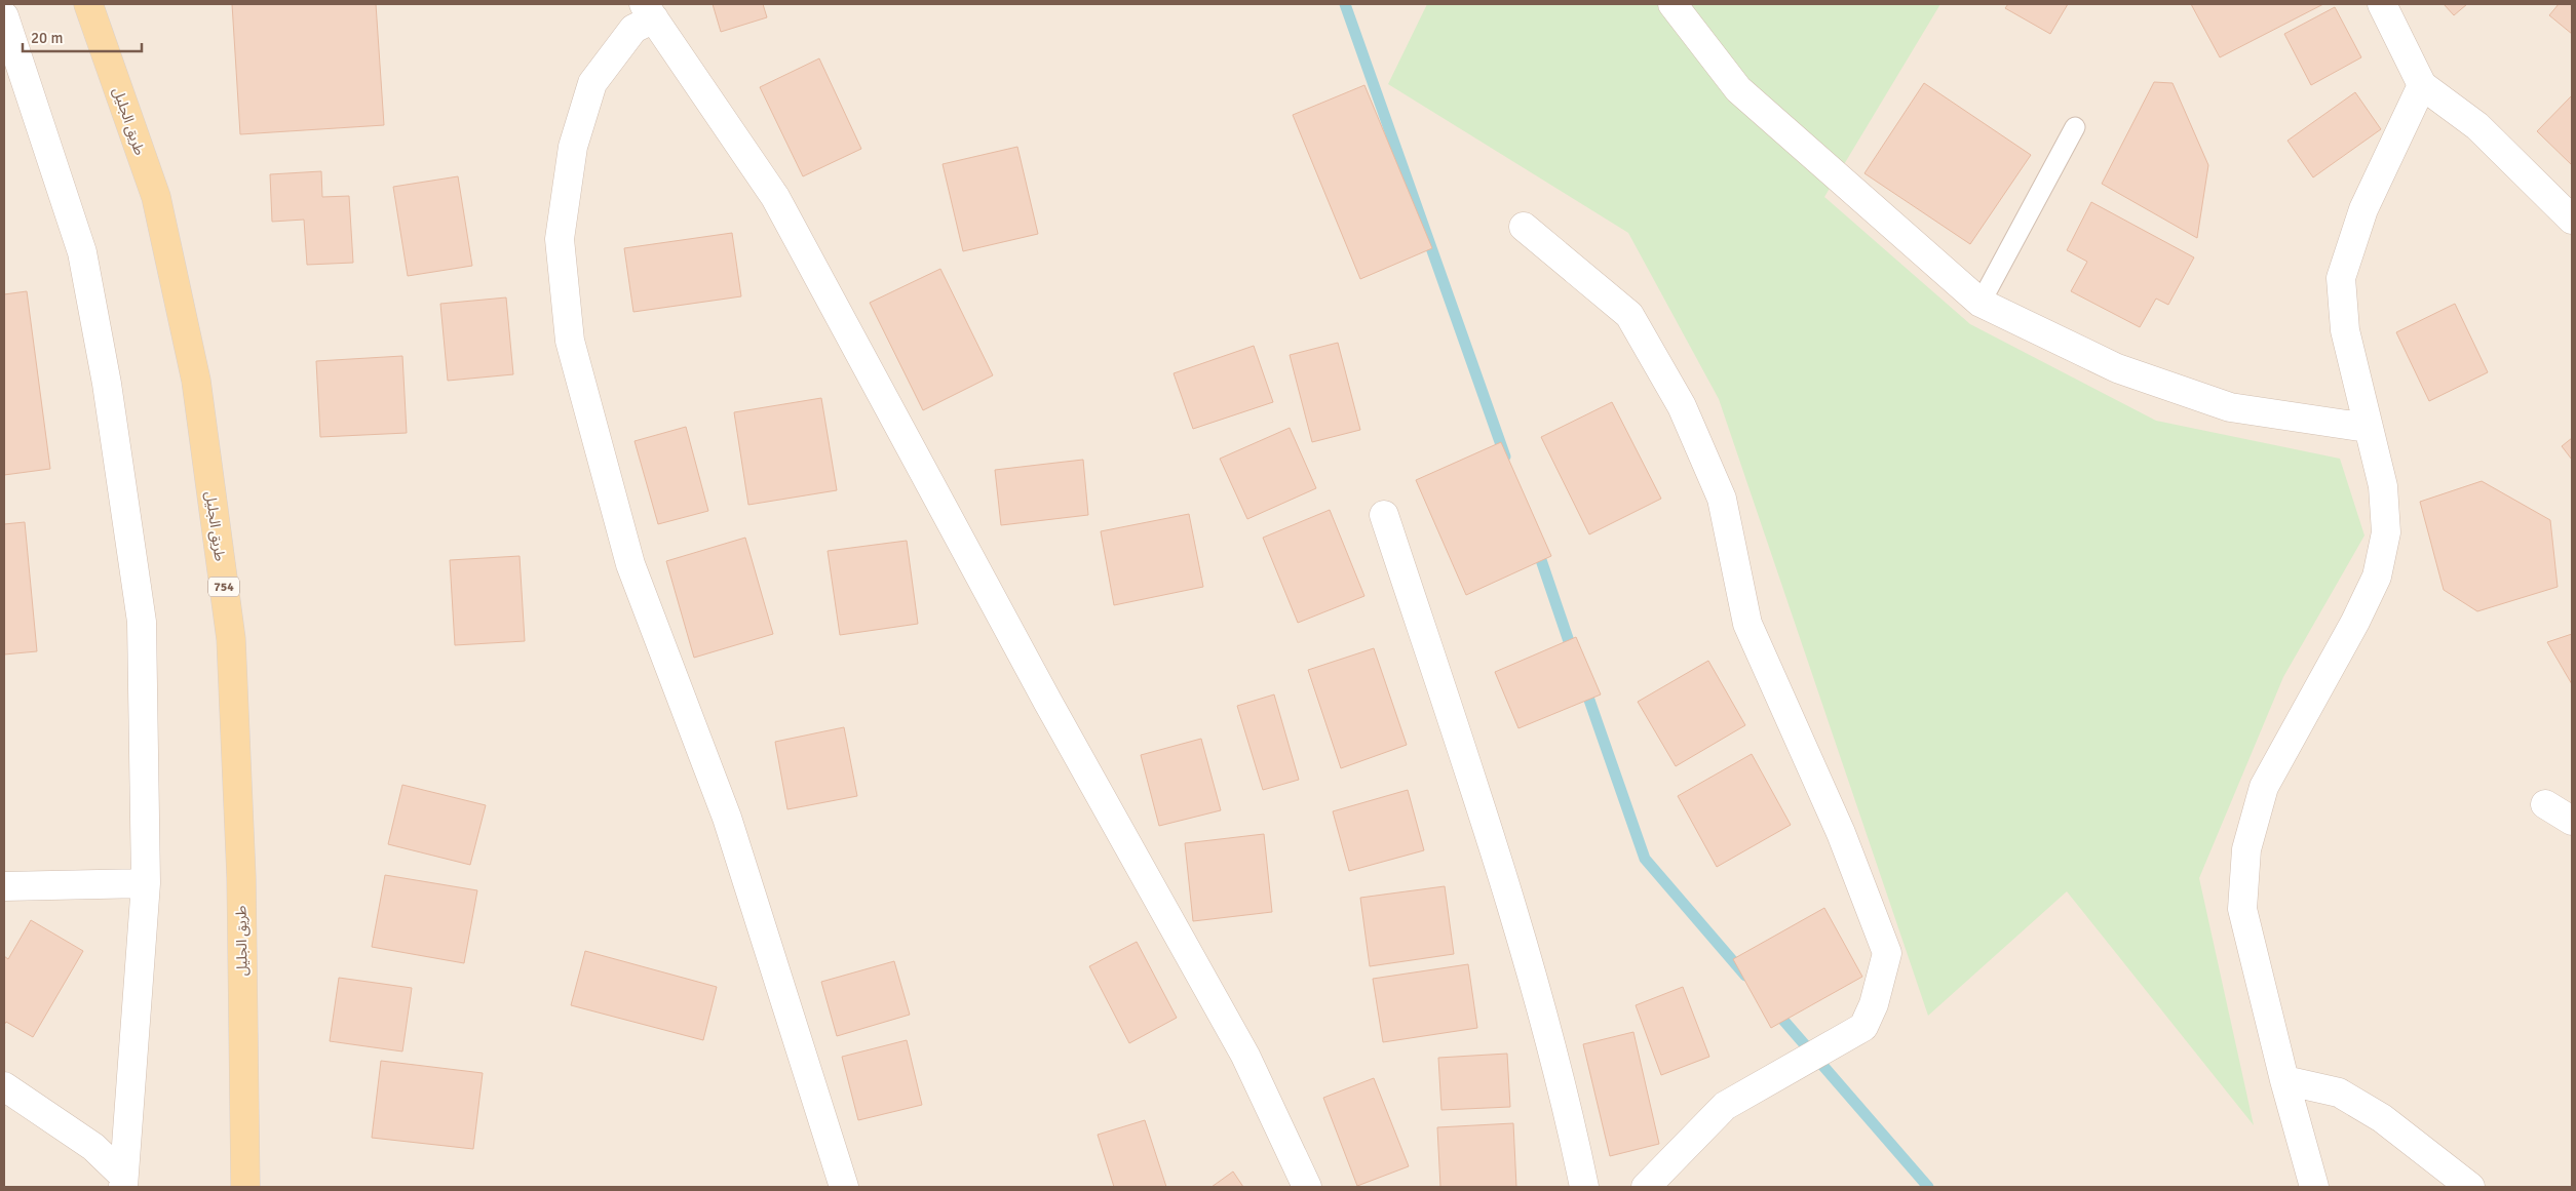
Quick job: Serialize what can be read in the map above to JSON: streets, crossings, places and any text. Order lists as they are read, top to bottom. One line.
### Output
{"streets":{"main road":["طريق الجليل","754"]},"scale_bar":"20 m"}
